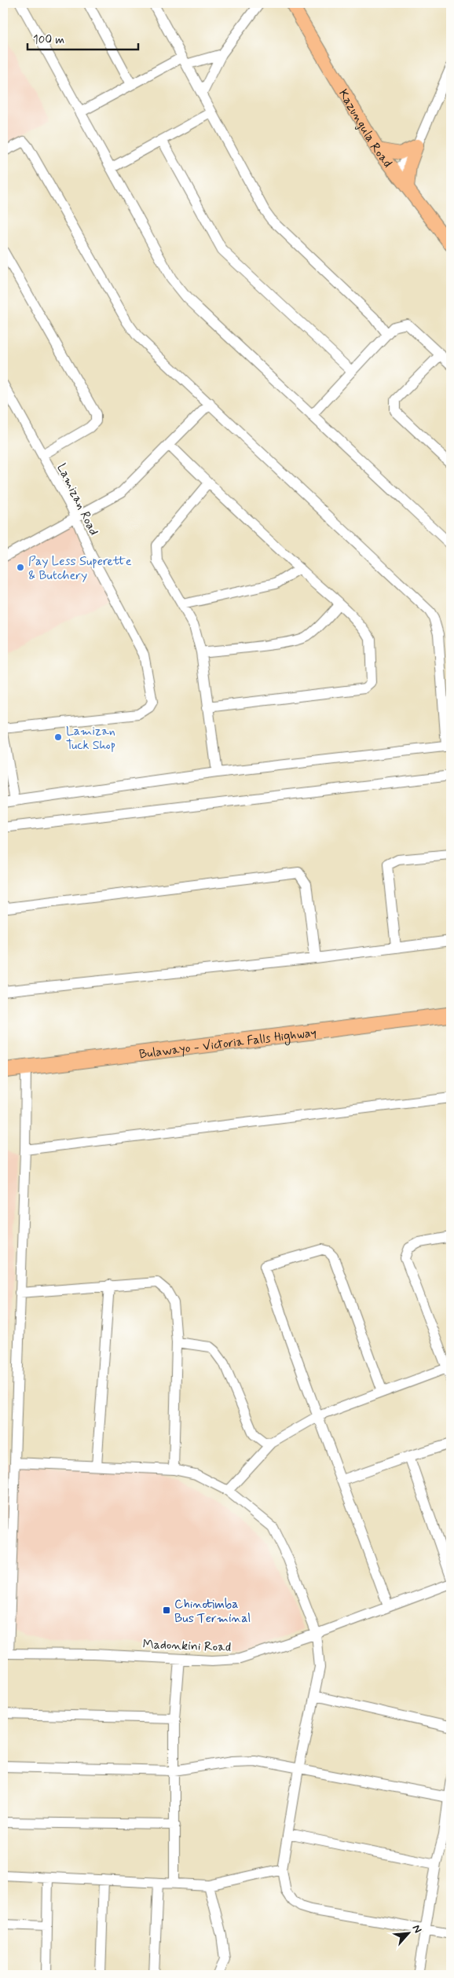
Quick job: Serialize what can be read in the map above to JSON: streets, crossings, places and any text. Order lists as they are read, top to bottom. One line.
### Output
{"streets":{"highway":["Bulawayo - Victoria Falls Highway"],"main road":["Kazungula Road"],"street":["Lamizan Road","Madonkini Road"]},"places":{"other":["Pay Less Superette & Butchery","Lamizan Tuck Shop"],"transit":["Chinotimba Bus Terminal"]},"scale_bar":"100 m","north":"top right"}
